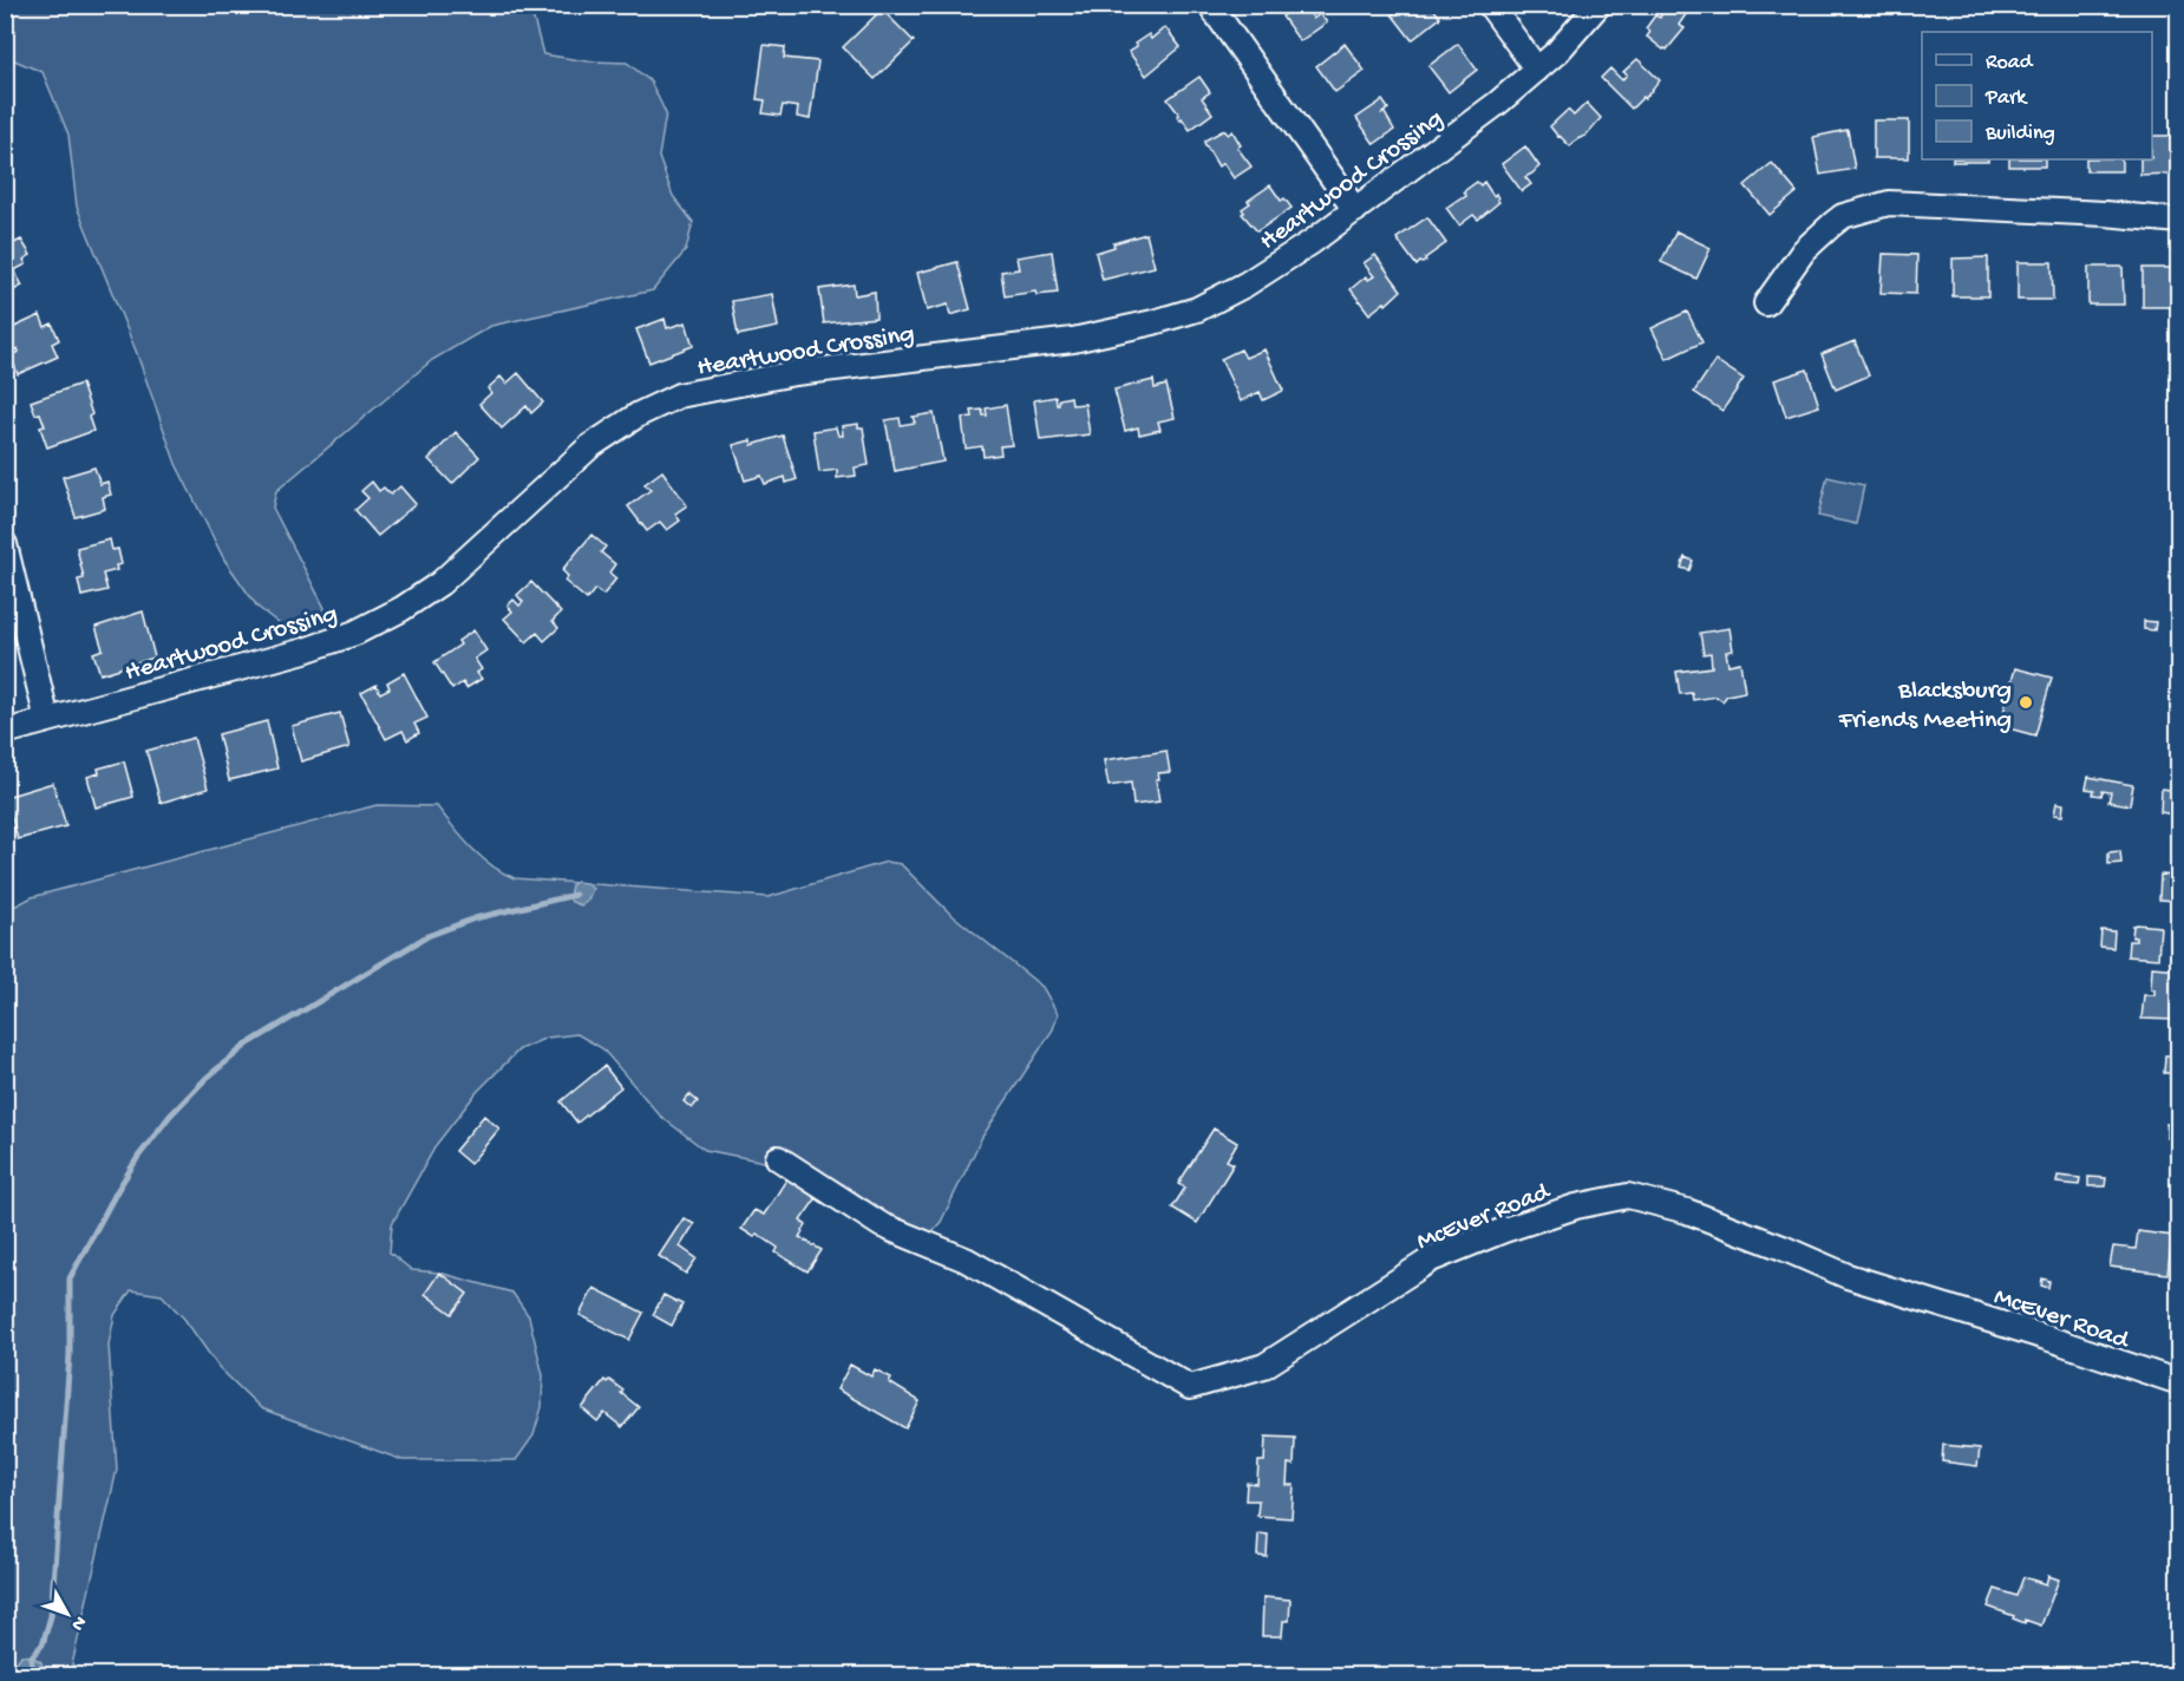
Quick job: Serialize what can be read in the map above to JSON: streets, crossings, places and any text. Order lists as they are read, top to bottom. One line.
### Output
{"streets":{"street":["Heartwood Crossing","McEver Road"]},"places":["Blacksburg Friends Meeting"],"legend":["Road","Park","Building"],"north":"bottom right"}
